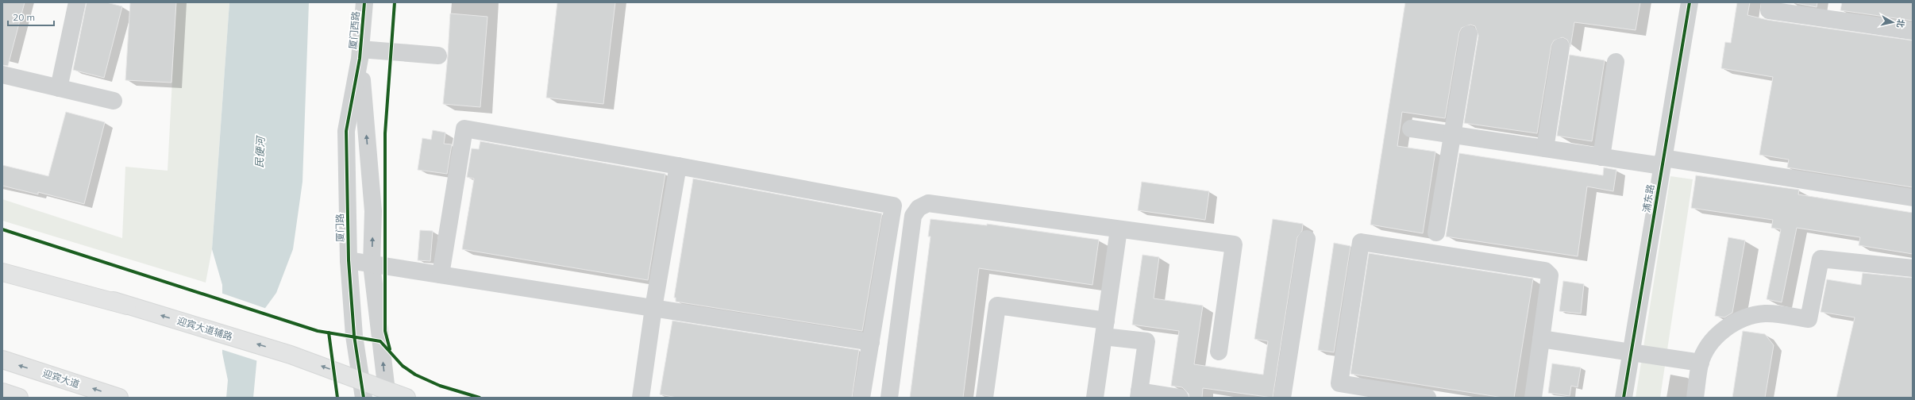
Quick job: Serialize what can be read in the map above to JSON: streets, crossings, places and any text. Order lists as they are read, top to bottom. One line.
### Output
{"streets":{"main road":["迎宾大道辅路","迎宾大道"],"street":["厦门西路","浦东路","厦门路"]},"crossings":[["厦门西路","厦门路"],["厦门路","迎宾大道辅路"]],"one_way":["迎宾大道辅路"],"water":["民便河"],"scale_bar":"20 m","north":"right"}
